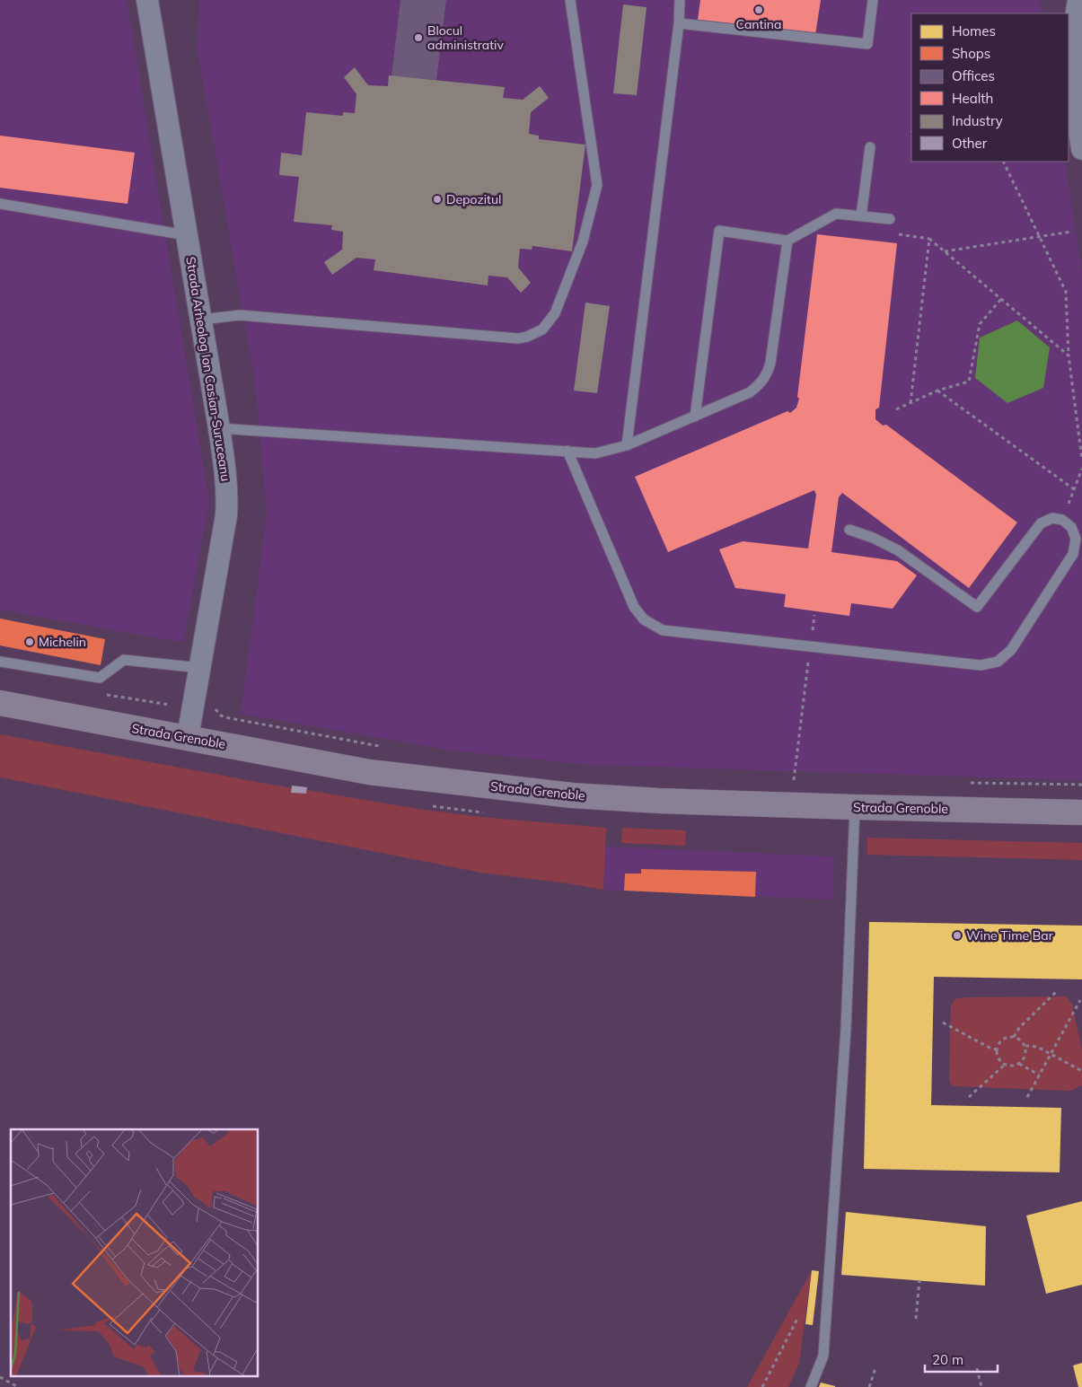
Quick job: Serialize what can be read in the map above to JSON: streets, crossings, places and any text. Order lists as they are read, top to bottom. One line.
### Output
{"streets":{"main road":["Strada Grenoble"],"street":["Strada Arheolog Ion Casian-Suruceanu"]},"crossings":[["Strada Arheolog Ion Casian-Suruceanu","Strada Grenoble"]],"places":["Cantina","Blocul administrativ","Depozitul","Michelin","Wine Time Bar"],"legend":["Homes","Shops","Offices","Health","Industry","Other"],"scale_bar":"20 m"}
